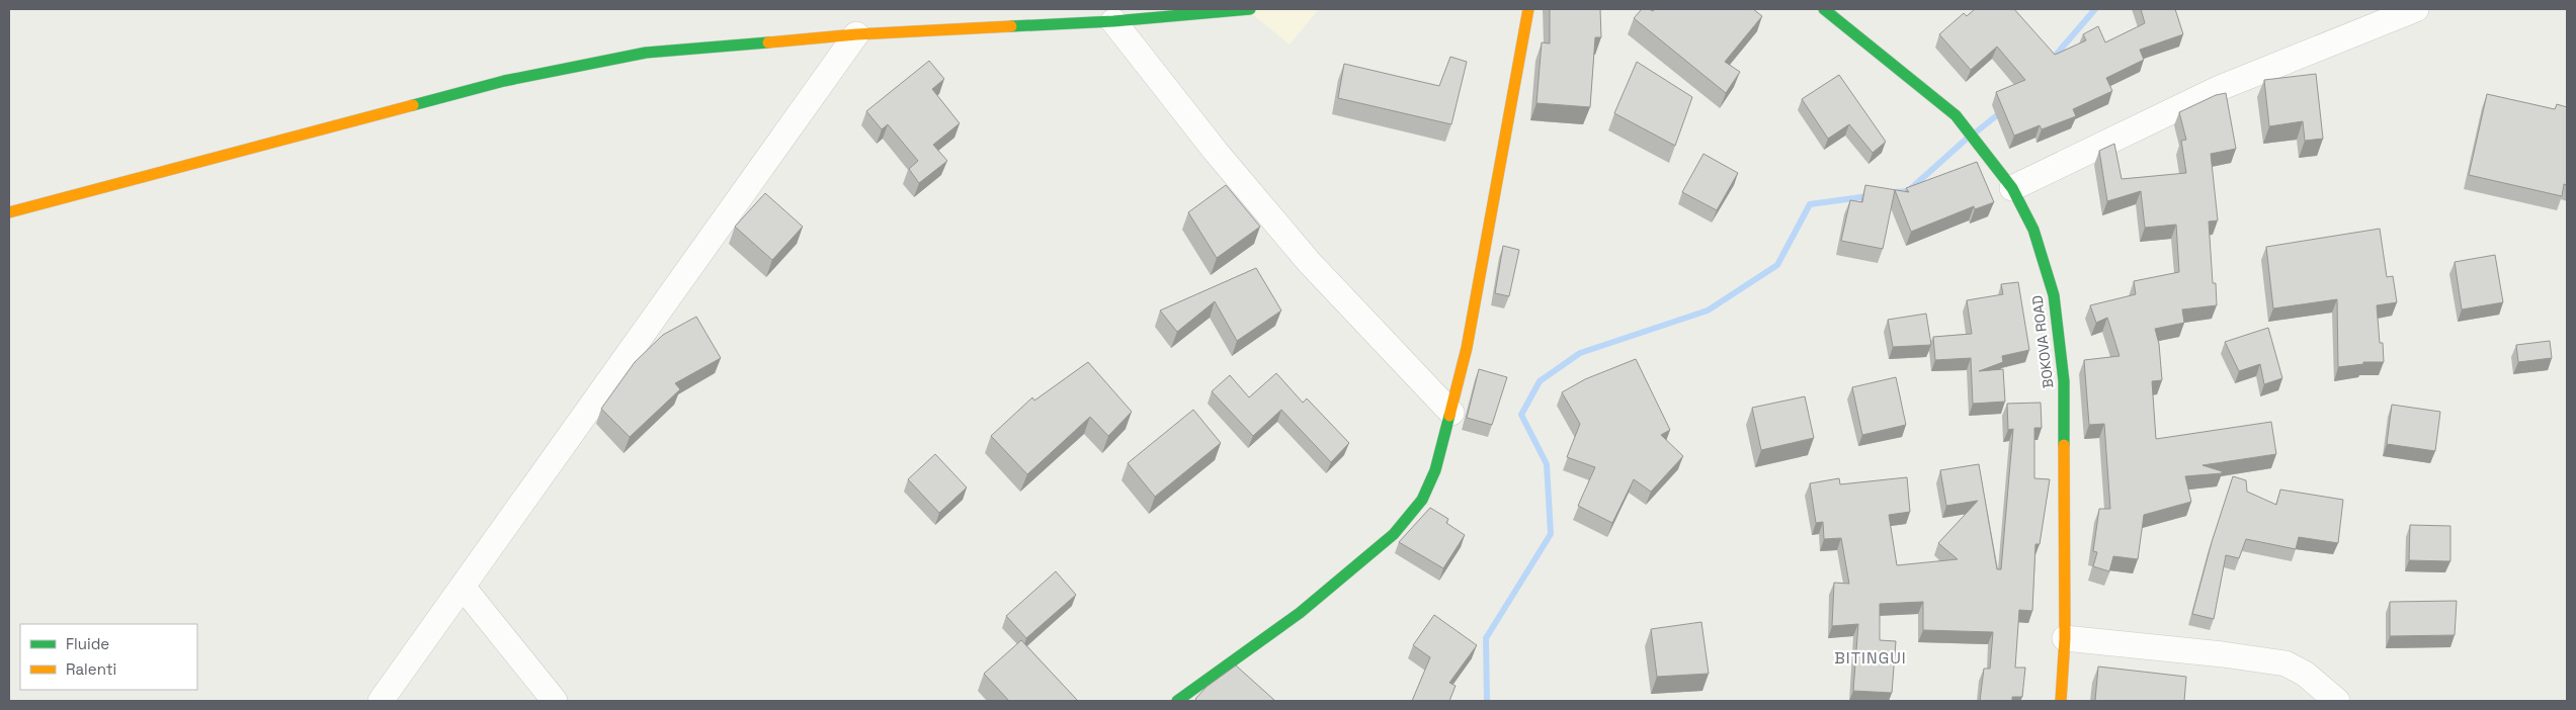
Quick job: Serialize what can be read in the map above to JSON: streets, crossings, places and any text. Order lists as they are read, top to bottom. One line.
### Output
{"streets":{"street":["BOKOVA ROAD"]},"districts":["BITINGUI"],"legend":["Fluide","Ralenti"]}
